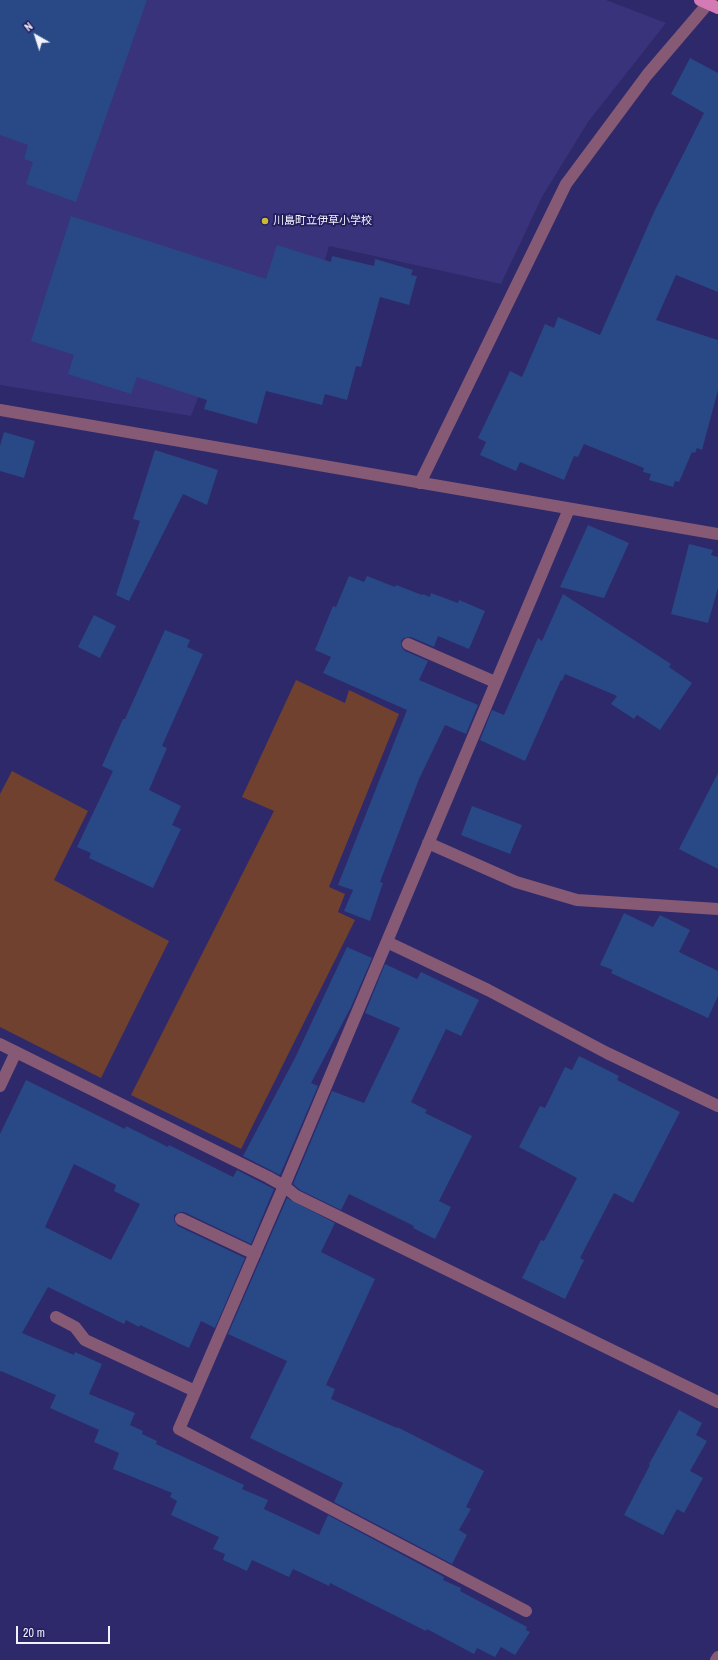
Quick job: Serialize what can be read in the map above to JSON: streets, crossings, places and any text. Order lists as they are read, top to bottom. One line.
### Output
{"places":["川島町立伊草小学校"],"scale_bar":"20 m","north":"top left"}
